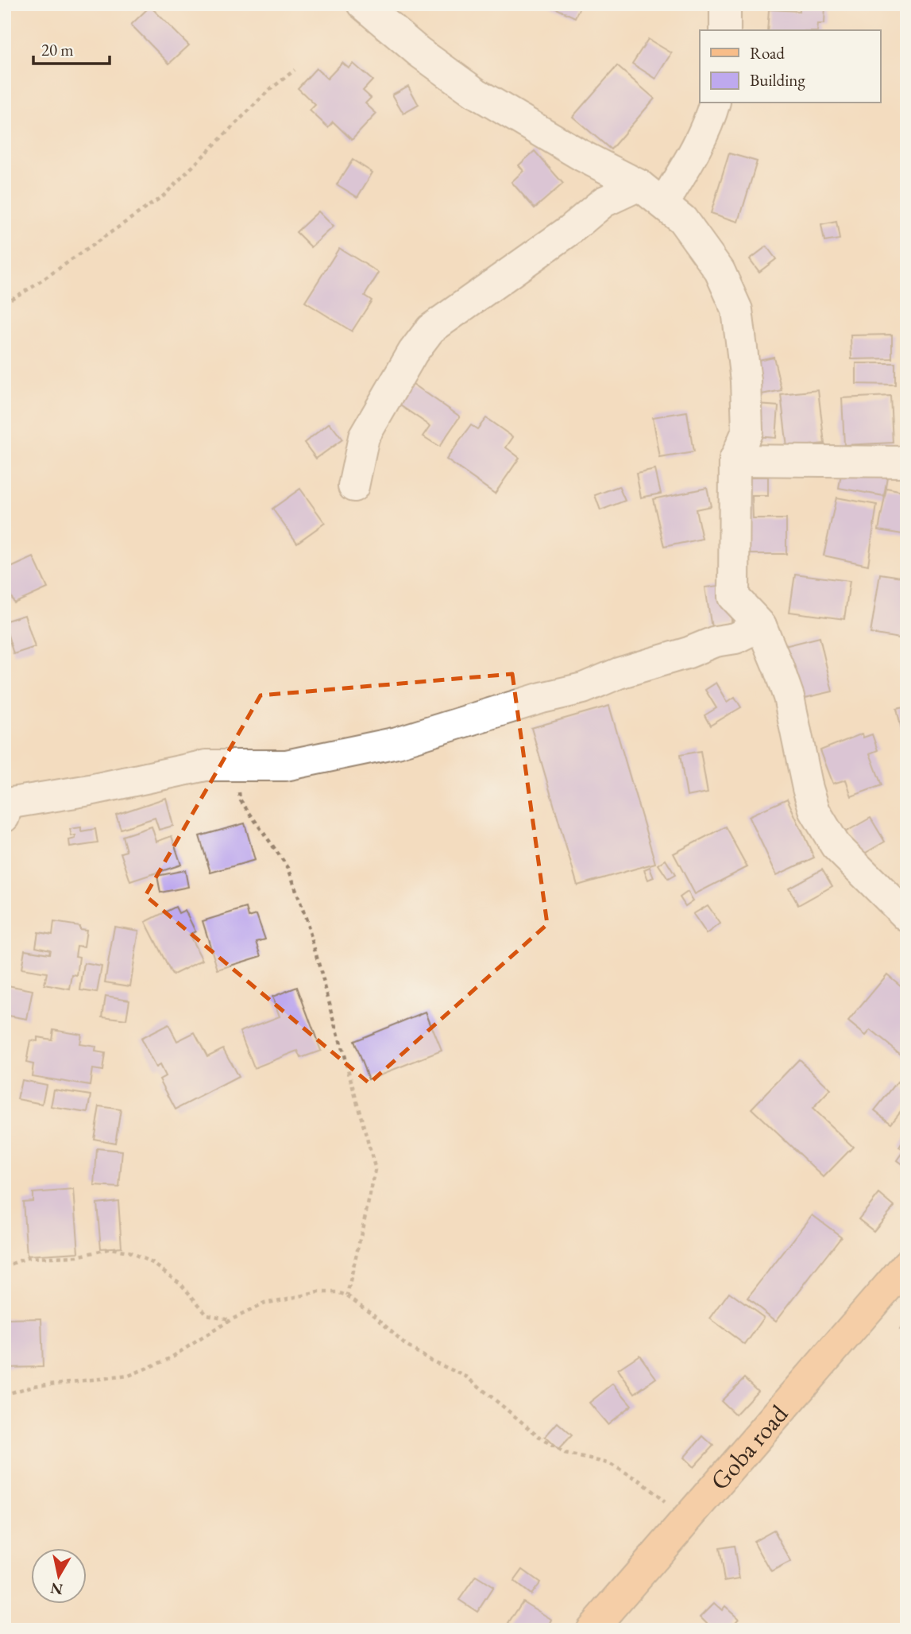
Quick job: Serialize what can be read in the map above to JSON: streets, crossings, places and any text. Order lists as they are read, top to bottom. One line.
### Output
{"streets":{"main road":["Goba road"]},"legend":["Road","Building"],"scale_bar":"20 m","north":"bottom"}
